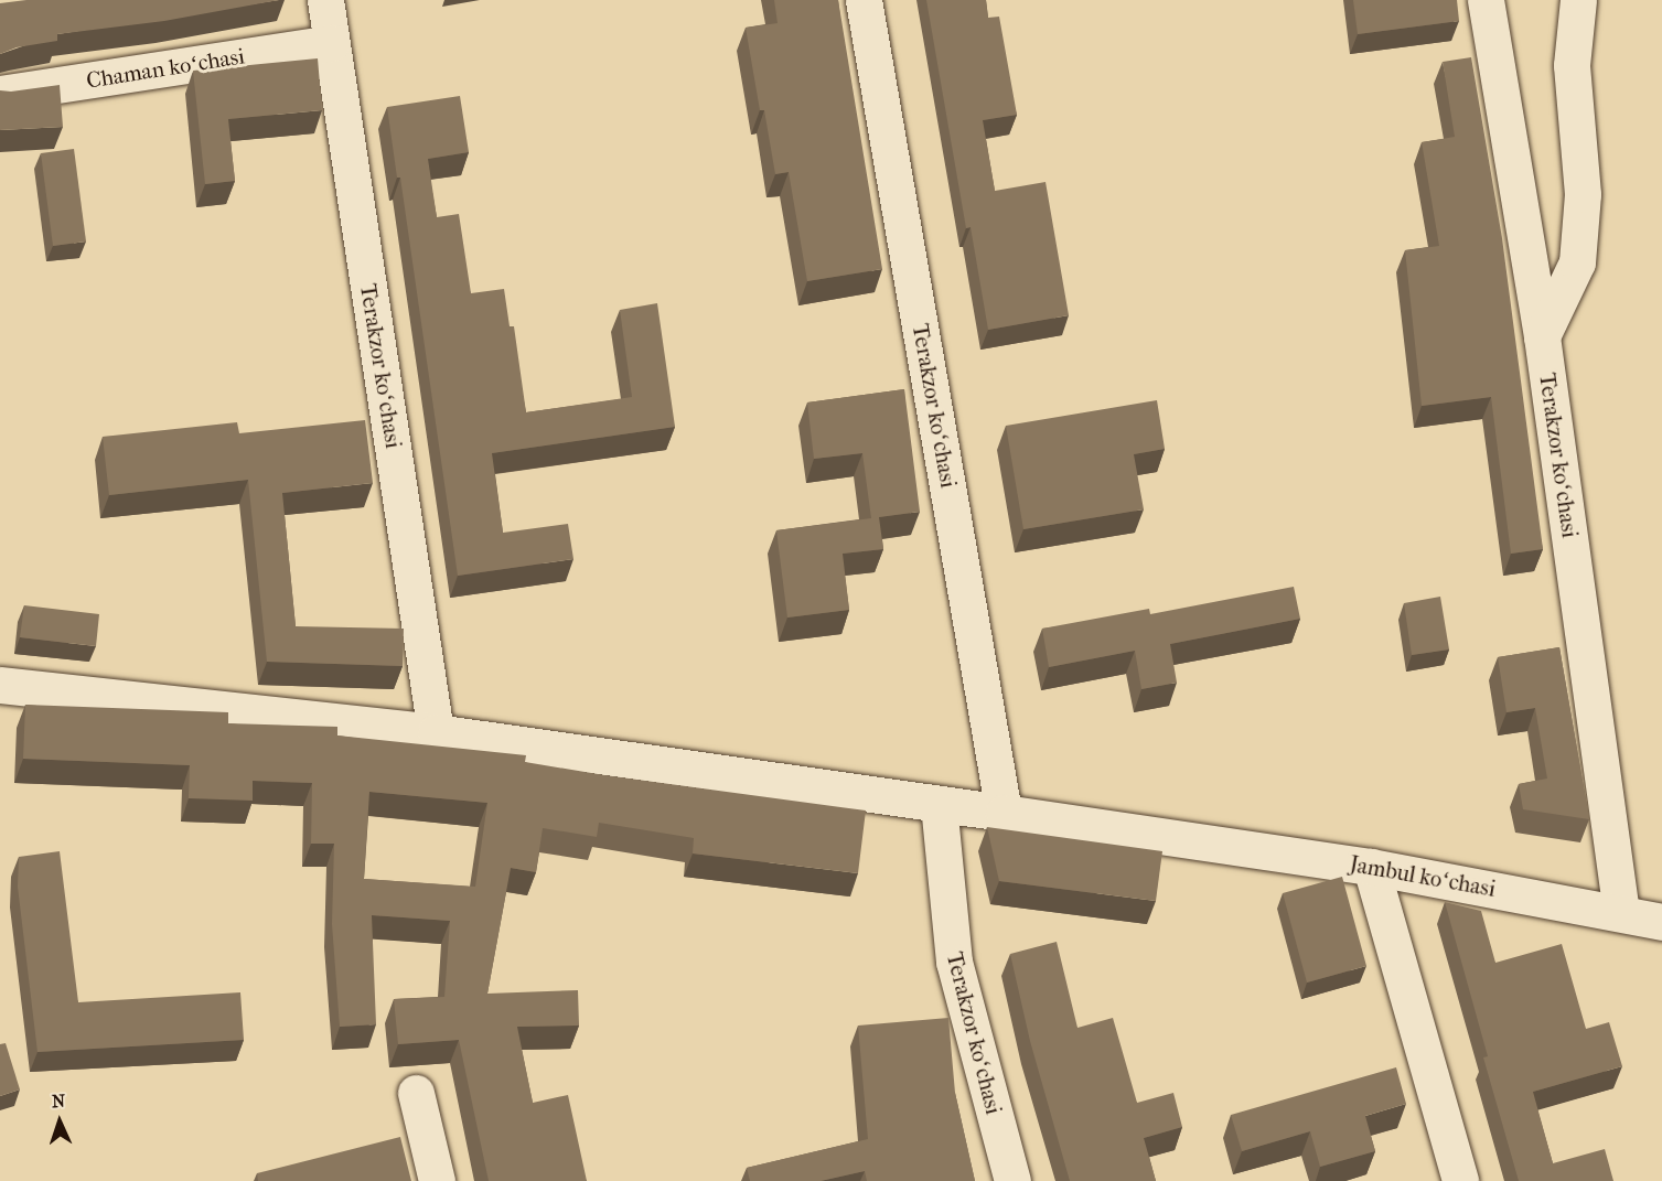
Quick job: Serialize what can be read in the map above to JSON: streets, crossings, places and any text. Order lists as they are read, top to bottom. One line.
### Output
{"streets":{"street":["Chaman koʻchasi","Terakzor koʻchasi","Jambul koʻchasi"]},"crossings":[["Chaman koʻchasi","Terakzor koʻchasi"],["Terakzor koʻchasi","Jambul koʻchasi"]],"north":"top"}
